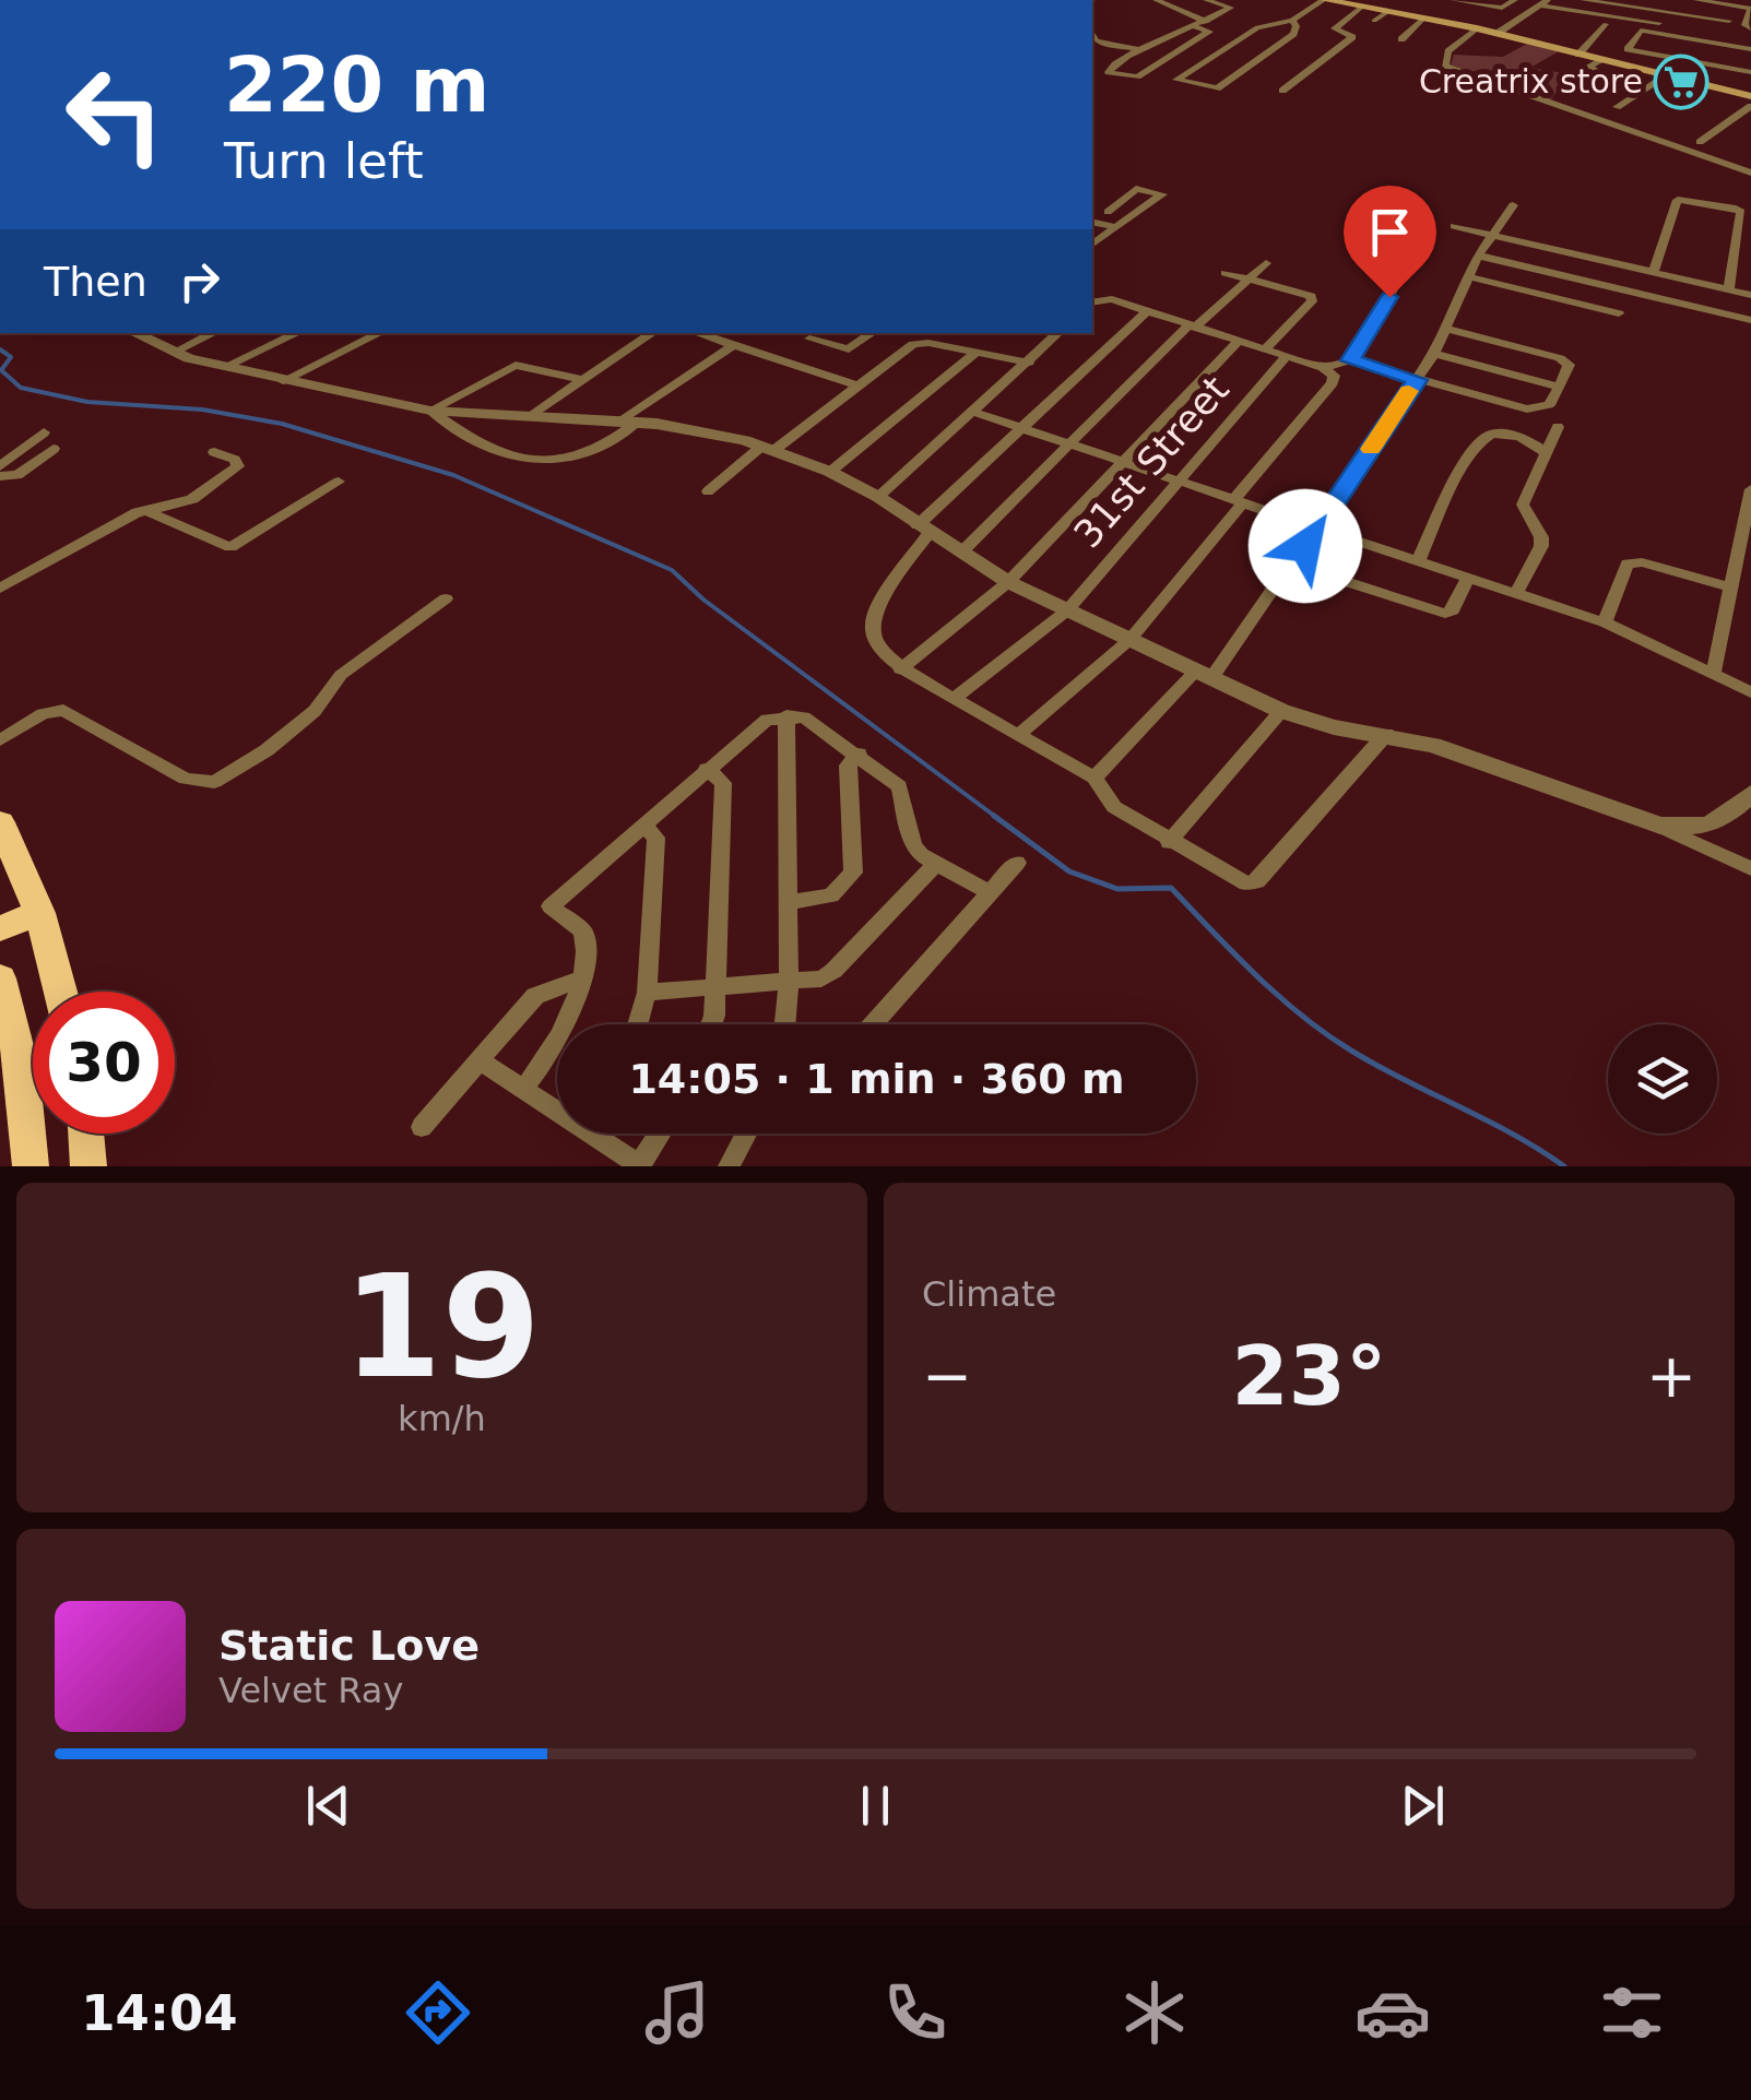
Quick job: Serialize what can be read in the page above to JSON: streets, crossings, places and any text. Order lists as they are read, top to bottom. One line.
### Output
{"streets":{"street":["31st Street"]},"places":{"supermarket":["Creatrix store"]},"page":{"turn":["220 m","Turn left"],"then":"Then","limit":"30","trip":"14:05 · 1 min · 360 m","tile":[["19","km/h"],"Climate"],"heat":["−","23°","+"],"song":["Static Love","Velvet Ray"],"tabs":"14:04"}}
